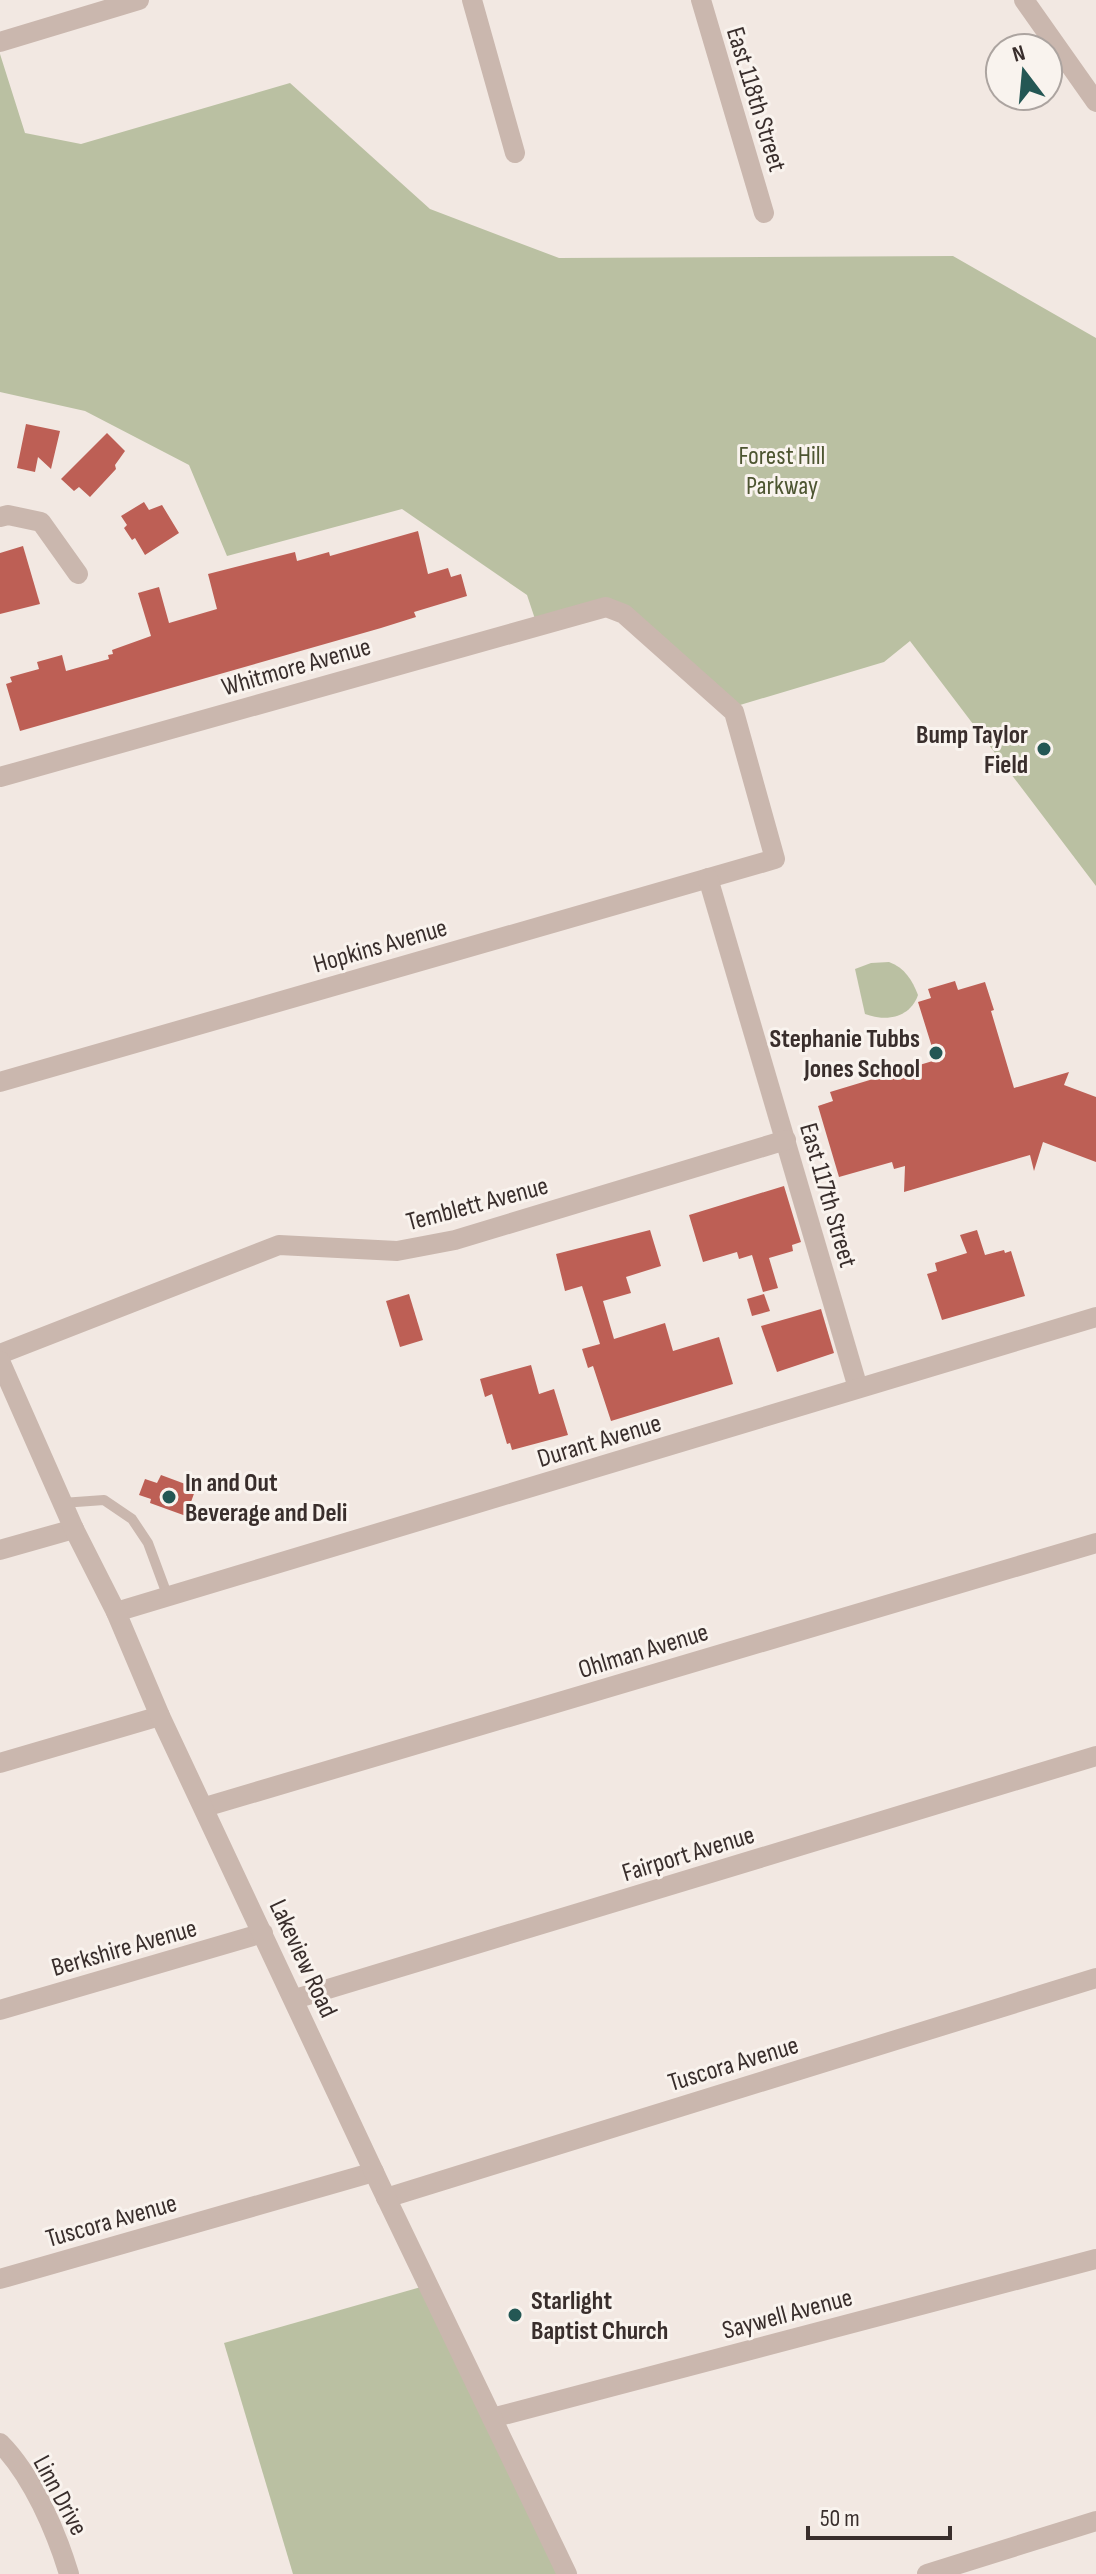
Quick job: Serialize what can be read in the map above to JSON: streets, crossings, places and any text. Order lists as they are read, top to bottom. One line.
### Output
{"streets":{"street":["East 118th Street","Whitmore Avenue","Hopkins Avenue","East 117th Street","Temblett Avenue","Durant Avenue","Ohlman Avenue","Fairport Avenue","Berkshire Avenue","Lakeview Road","Tuscora Avenue","Saywell Avenue","Linn Drive"]},"crossings":[["Whitmore Avenue","Hopkins Avenue"],["Hopkins Avenue","East 117th Street"],["East 117th Street","Temblett Avenue"],["East 117th Street","Durant Avenue"],["Durant Avenue","Lakeview Road"],["Ohlman Avenue","Lakeview Road"],["Fairport Avenue","Lakeview Road"],["Berkshire Avenue","Lakeview Road"],["Lakeview Road","Tuscora Avenue"],["Lakeview Road","Saywell Avenue"]],"parks":["Forest Hill Parkway"],"places":["Bump Taylor Field","Stephanie Tubbs Jones School","In and Out Beverage and Deli","Starlight Baptist Church"],"scale_bar":"50 m","north":"top"}
